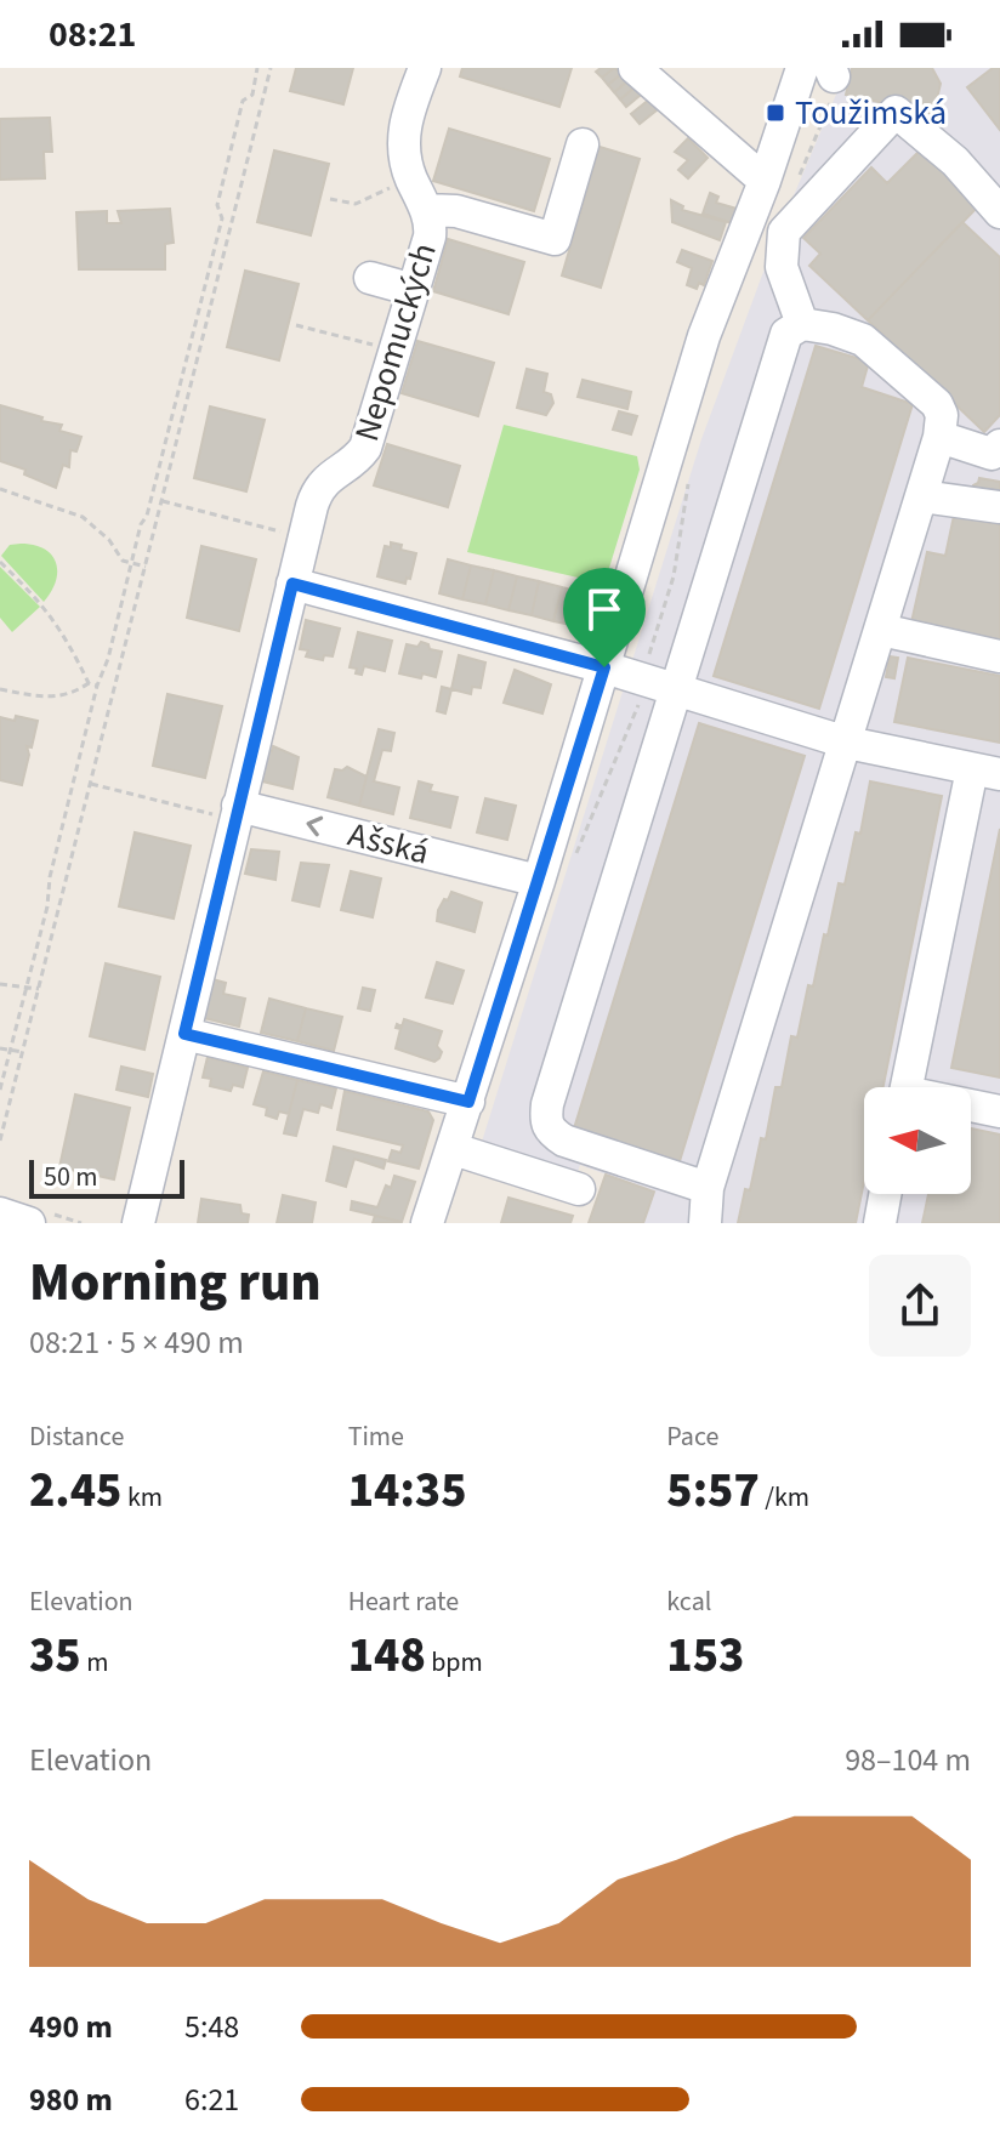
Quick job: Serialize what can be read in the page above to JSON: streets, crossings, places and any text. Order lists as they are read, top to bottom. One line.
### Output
{"streets":{"street":["Nepomuckých","Ašská"]},"crossings":[["Nepomuckých","Ašská"]],"places":{"transit":["Toužimská"]},"scale_bar":"50 m","north":"left","page":{"status":"08:21","scale":"50 m","heading":["Morning run","08:21 · 5 × 490 m"],"stats":[["Distance","2.45 km"],["Time","14:35"],["Pace","5:57 /km"],["Elevation","35 m"],["Heart rate","148 bpm"],["kcal","153"]],"chart":["Elevation","98–104 m"],"list":[{"name":"490 m","note":"5:48"},{"name":"980 m","note":"6:21"}]}}
